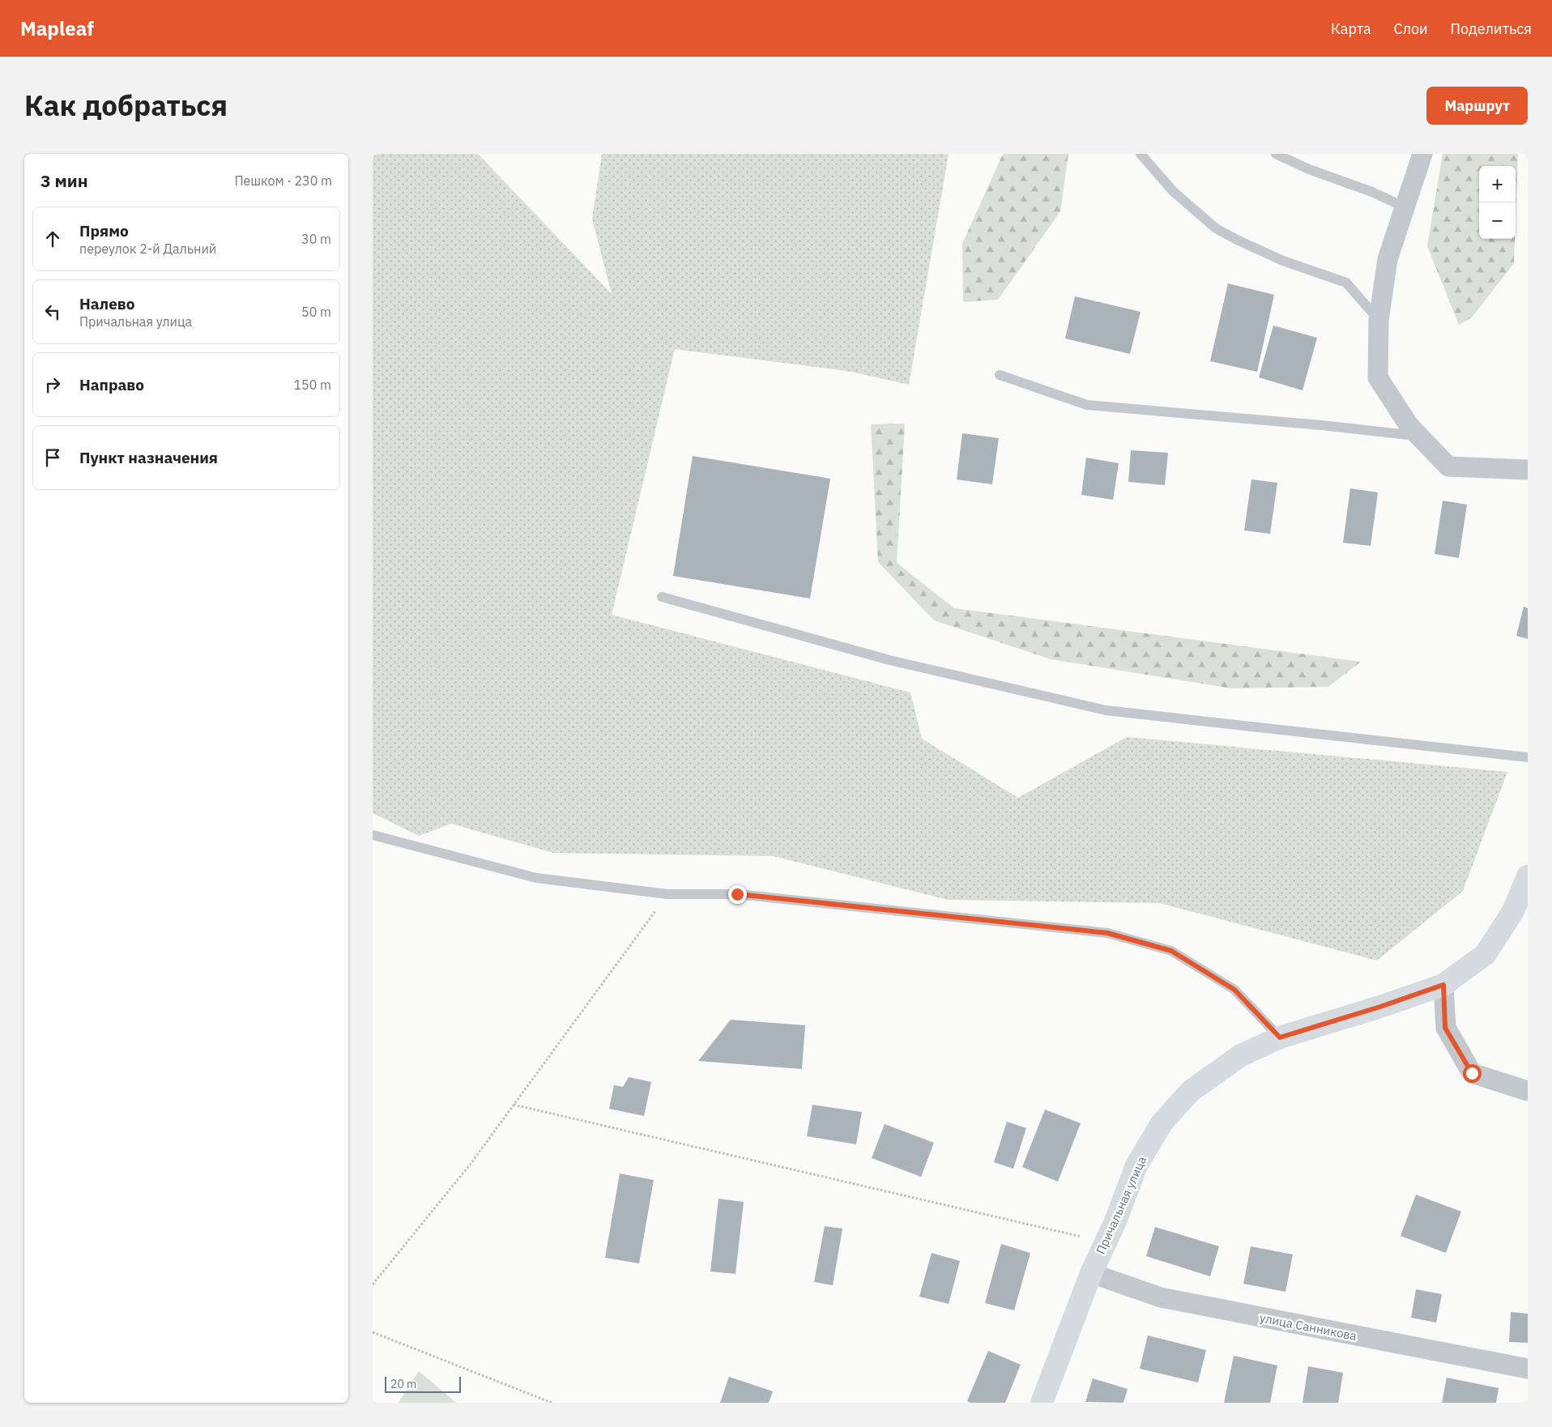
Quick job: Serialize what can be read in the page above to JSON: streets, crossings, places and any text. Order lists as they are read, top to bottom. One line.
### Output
{"streets":{"street":["Причальная улица","улица Санникова"]},"crossings":[["Причальная улица","улица Санникова"]],"scale_bar":"20 m","page":{"header":"Mapleaf","nav":["Карта","Слои","Поделиться"],"title":"Как добраться","buttons":"Маршрут","heading":["3 мин","Пешком · 230 m"],"map_buttons":["+","−"],"list":[["Прямо","переулок 2-й Дальний","30 m"],["Налево","Причальная улица","50 m"],["Направо","150 m"],"Пункт назначения"],"scale":"20 m"}}
